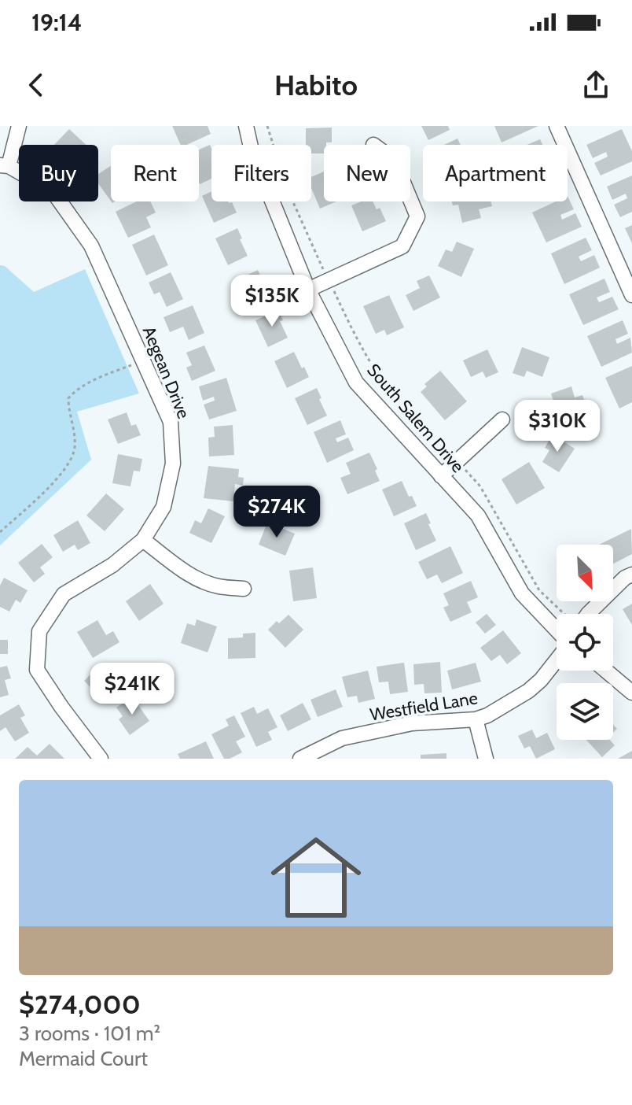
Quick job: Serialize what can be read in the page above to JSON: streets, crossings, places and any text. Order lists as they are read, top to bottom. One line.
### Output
{"streets":{"street":["Aegean Drive","South Salem Drive","Westfield Lane"]},"north":"bottom right","page":{"status":"19:14","header":"Habito","chip":["Buy","Rent","Filters","New","Apartment"],"price":["$135K","$310K","$274K","$241K"],"list":[{"name":"$274,000","note":"3 rooms · 101 m² · Mermaid Court"}]}}
